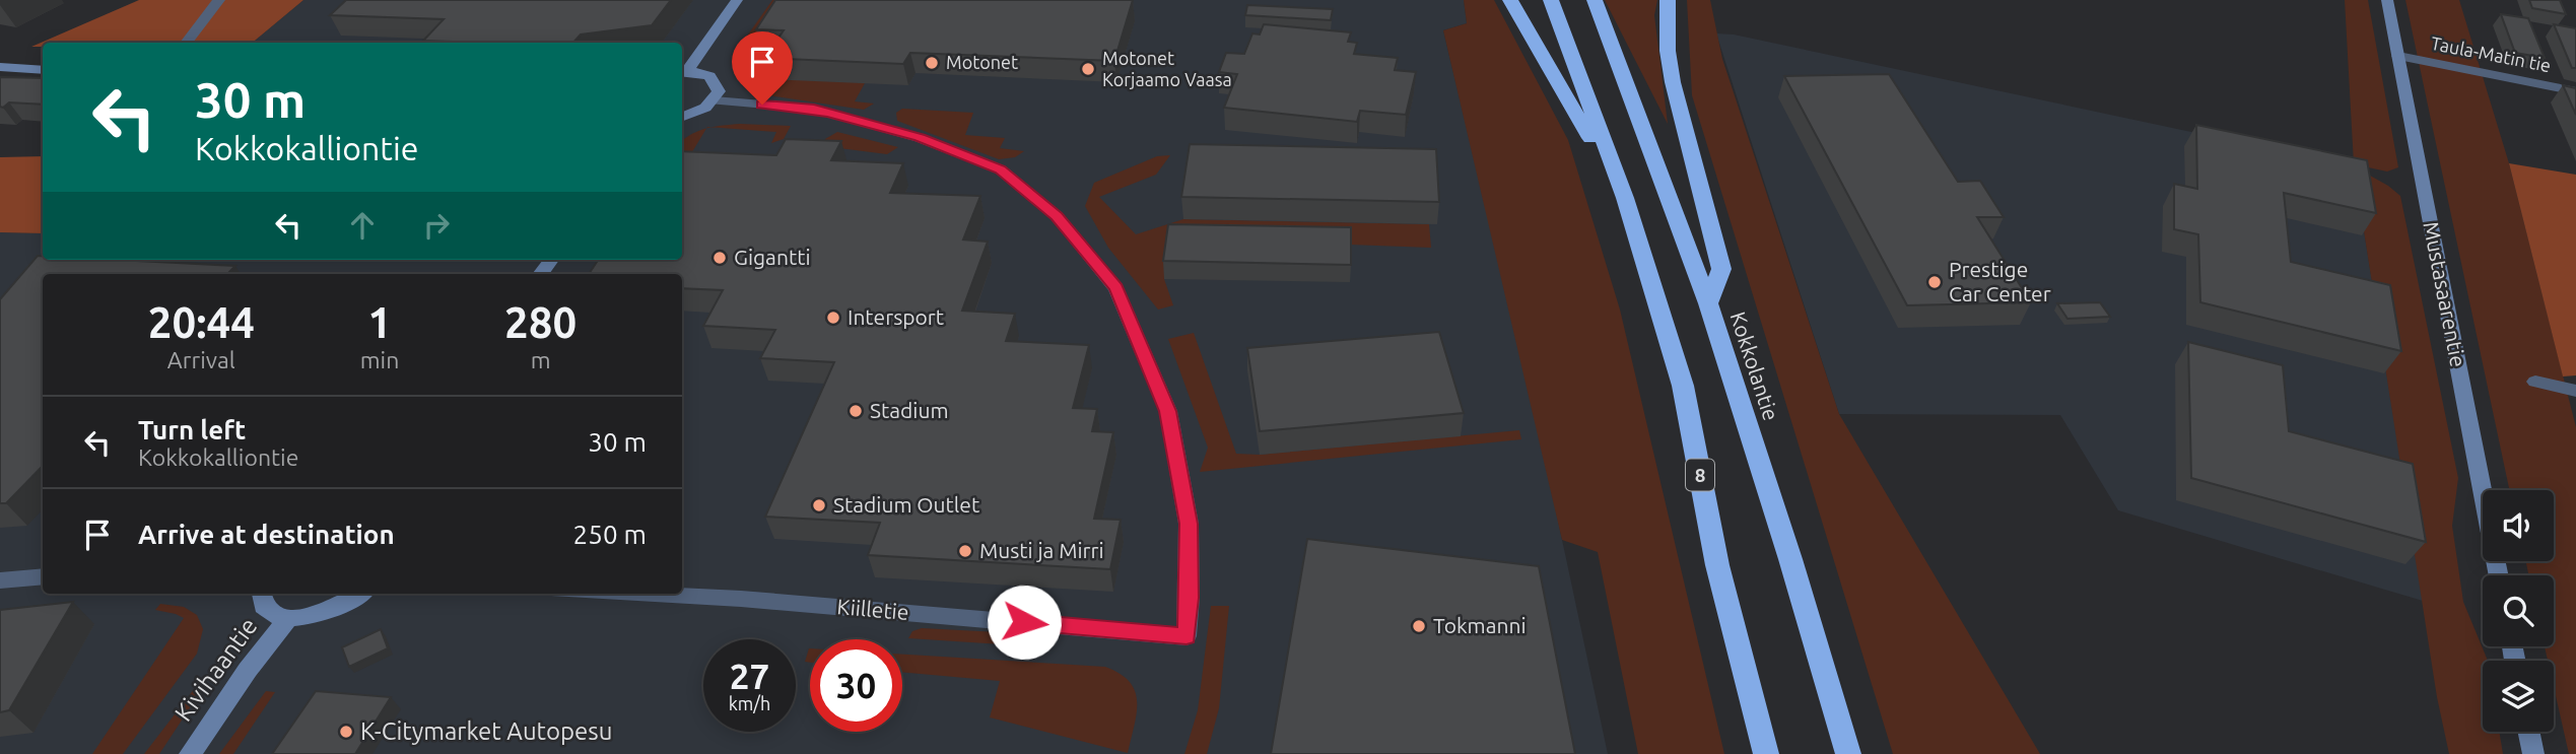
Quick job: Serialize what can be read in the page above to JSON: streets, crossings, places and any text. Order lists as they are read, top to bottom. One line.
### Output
{"streets":{"highway":["Kokkolantie","8"],"main road":["Mustasaarentie","Kivihaantie"],"street":["Taula-Matin tie","Kiilletie"]},"crossings":[["Taula-Matin tie","Mustasaarentie"]],"places":["Motonet","Motonet Korjaamo Vaasa","Gigantti","Prestige Car Center","Intersport","Stadium","Stadium Outlet","Musti ja Mirri","Tokmanni","K-Citymarket Autopesu"],"page":{"turn":["30 m","Kokkokalliontie"],"eta":["20:44","Arrival","1","min","280","m"],"list":[{"name":"Turn left","note":"Kokkokalliontie","value":"30 m"},{"name":"Arrive at destination","value":"250 m"}],"speed":"27 km/h","limit":"30"}}
